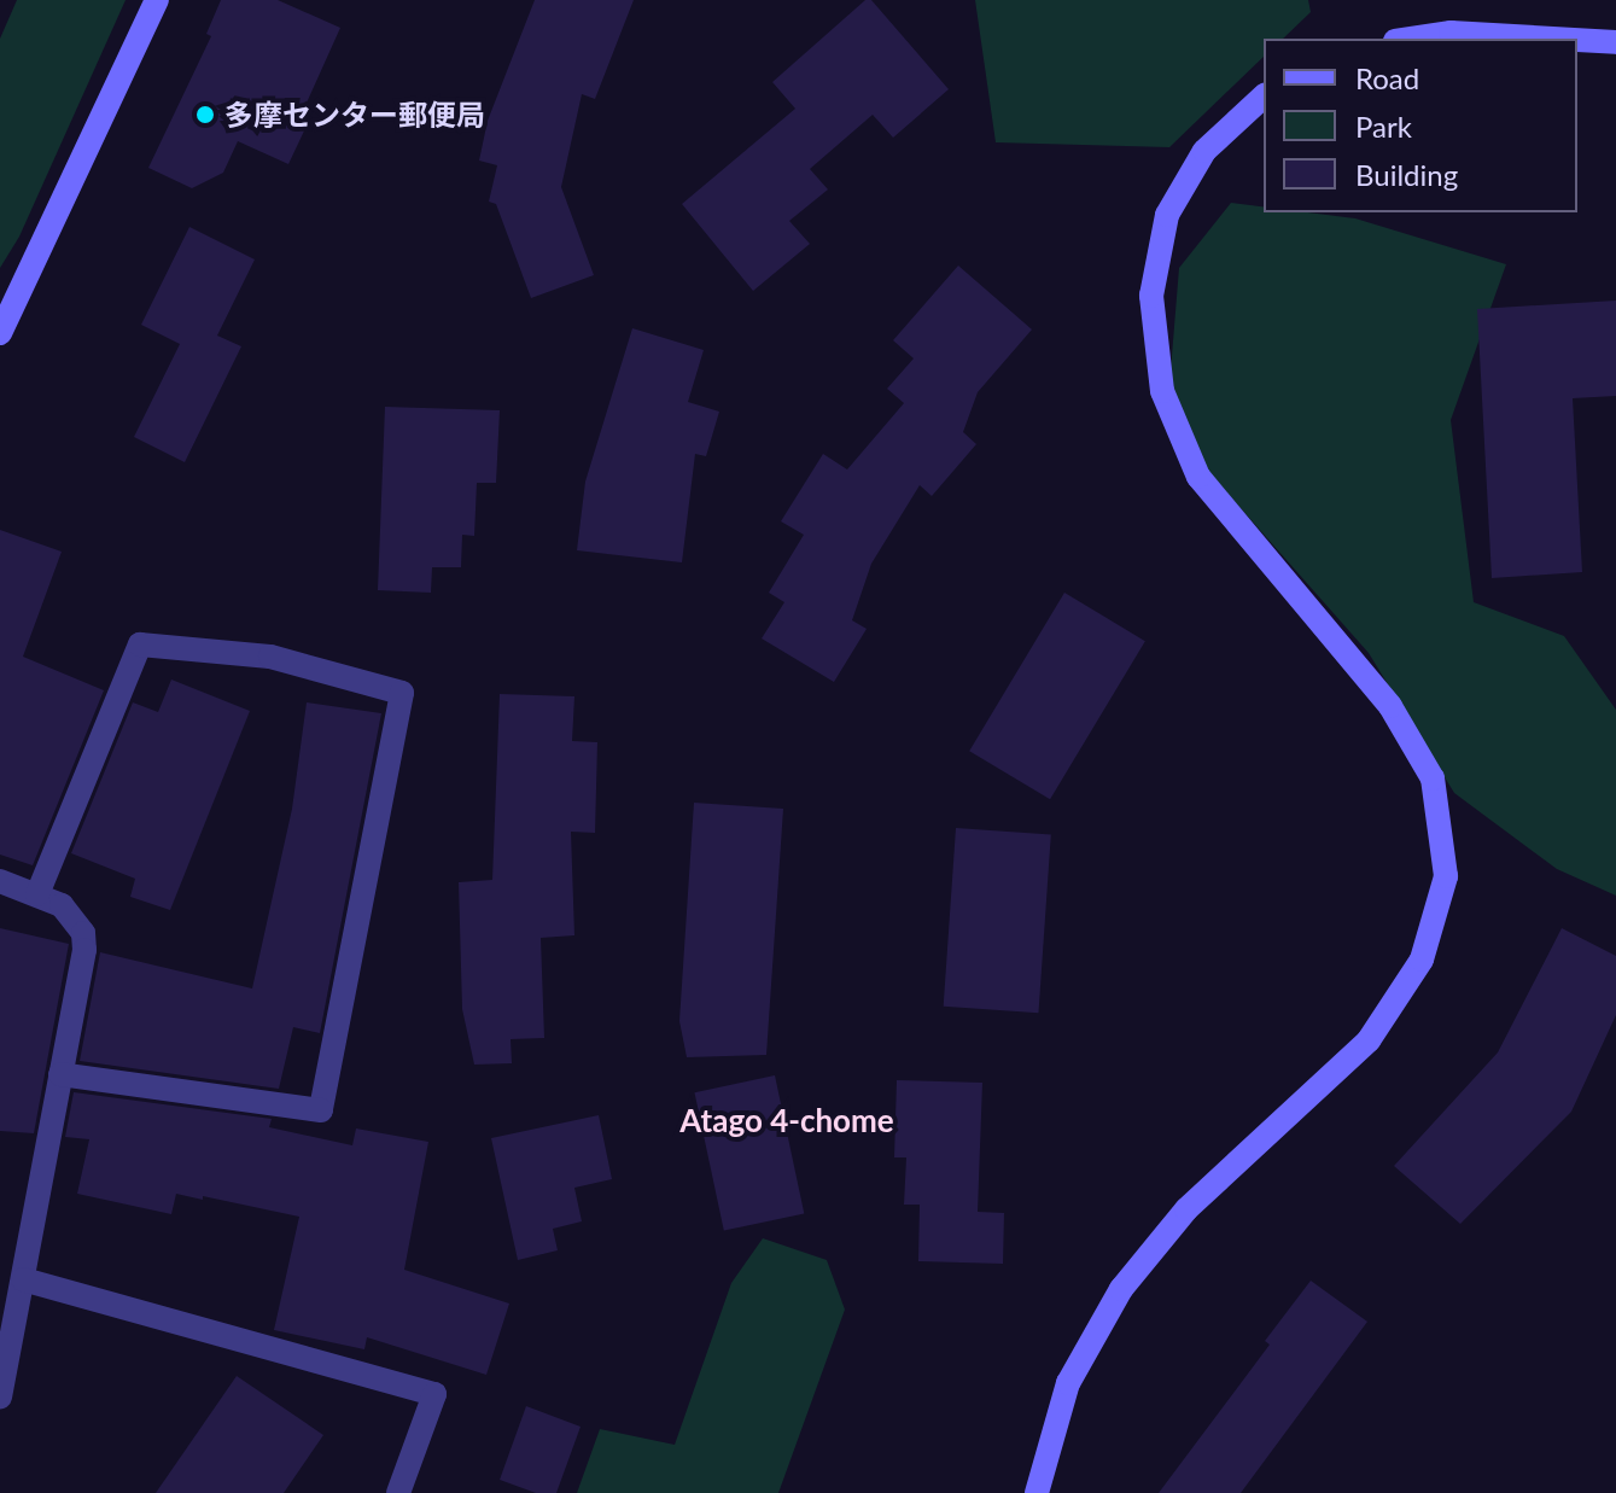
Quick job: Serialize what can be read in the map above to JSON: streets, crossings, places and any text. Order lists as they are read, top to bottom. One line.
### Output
{"districts":["Atago 4-chome"],"places":["多摩センター郵便局"],"legend":["Road","Park","Building"]}
